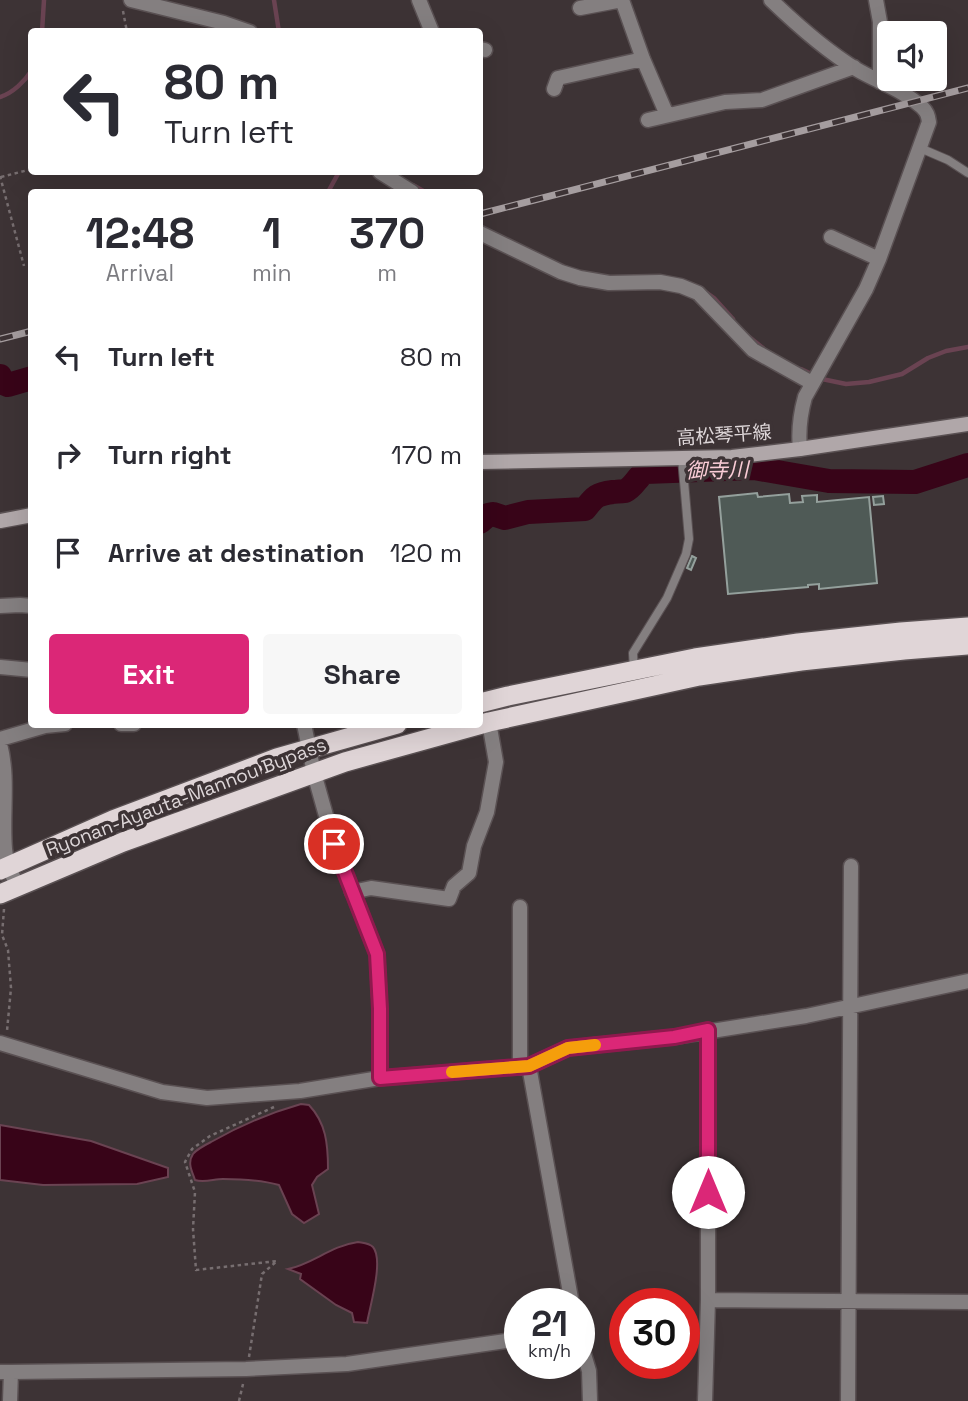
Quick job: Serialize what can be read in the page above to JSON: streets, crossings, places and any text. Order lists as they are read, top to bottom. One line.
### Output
{"streets":{"highway":["Ryonan-Ayauta-Mannou Bypass"],"main road":["高松琴平線"]},"water":["御寺川"],"page":{"turn":["80 m","Turn left"],"eta":["12:48","Arrival","1","min","370","m"],"list":[{"name":"Turn left","value":"80 m"},{"name":"Turn right","value":"170 m"},{"name":"Arrive at destination","value":"120 m"}],"buttons":["Exit","Share"],"speed":"21 km/h","limit":"30"}}
